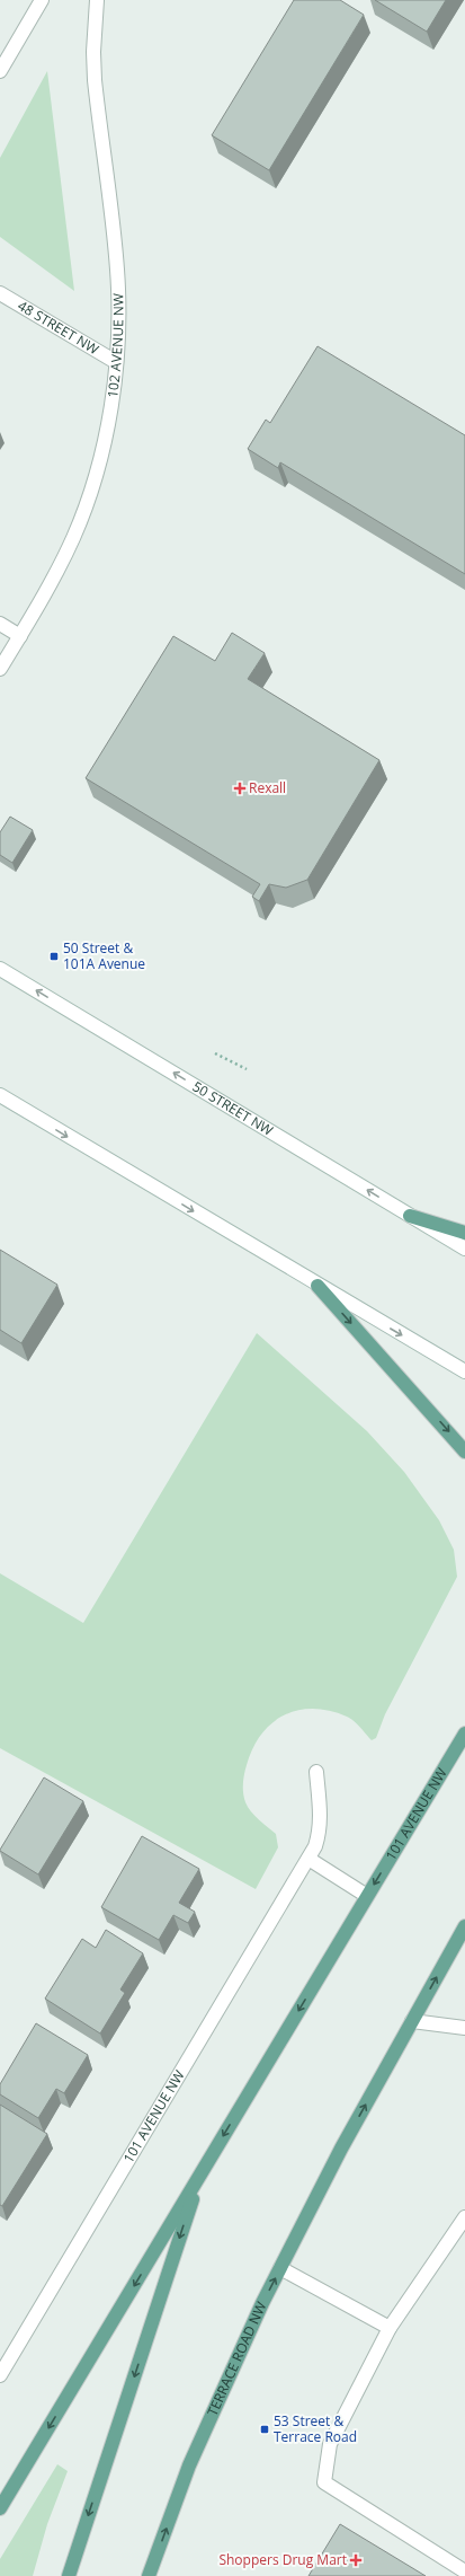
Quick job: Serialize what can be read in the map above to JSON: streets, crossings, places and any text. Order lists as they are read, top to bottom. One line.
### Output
{"streets":{"main road":["48 STREET NW","102 AVENUE NW","50 STREET NW","101 AVENUE NW","TERRACE ROAD NW"]},"crossings":[["48 STREET NW","102 AVENUE NW"]],"places":{"health":["Rexall","Shoppers Drug Mart"],"transit":["50 Street & 101A Avenue","53 Street & Terrace Road"]}}
